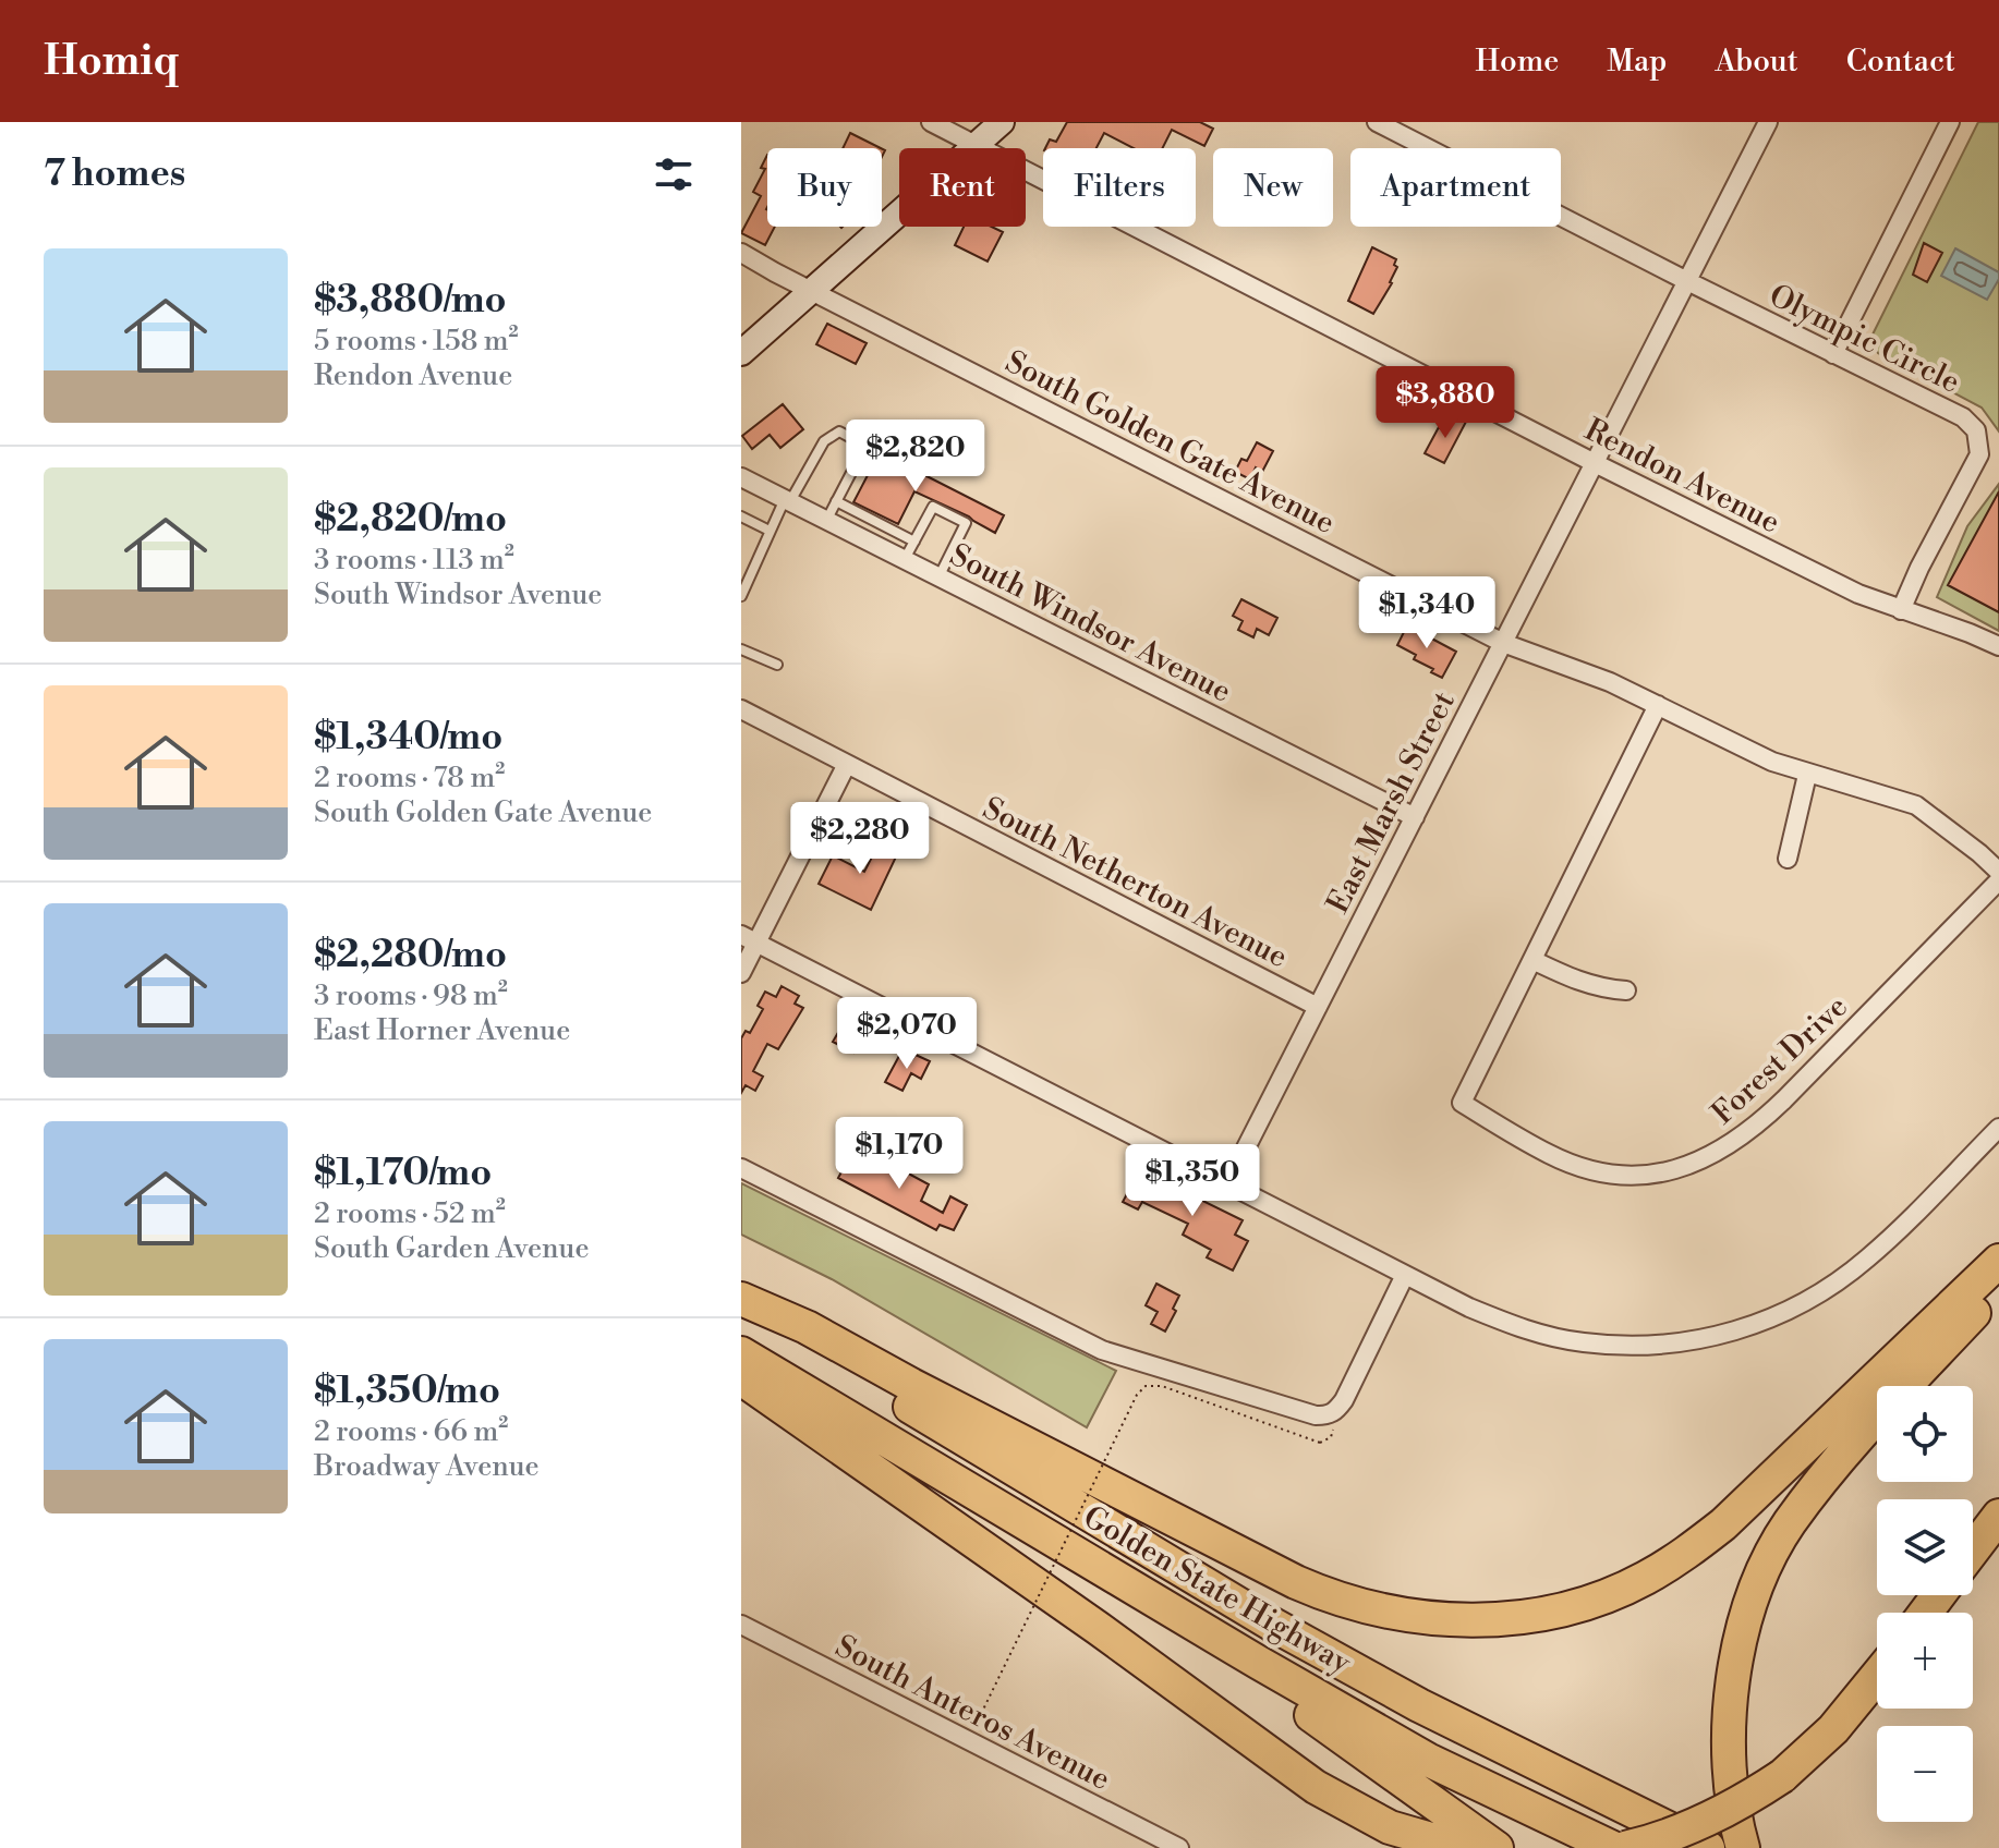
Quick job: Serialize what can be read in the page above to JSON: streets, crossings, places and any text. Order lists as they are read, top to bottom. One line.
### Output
{"streets":{"highway":["Golden State Highway"],"street":["Olympic Circle","South Golden Gate Avenue","Rendon Avenue","South Windsor Avenue","East Marsh Street","South Netherton Avenue","Forest Drive","South Anteros Avenue"]},"crossings":[["Olympic Circle","Rendon Avenue"],["Olympic Circle","East Marsh Street"],["South Golden Gate Avenue","East Marsh Street"],["Rendon Avenue","East Marsh Street"],["South Windsor Avenue","East Marsh Street"],["East Marsh Street","South Netherton Avenue"]],"page":{"header":"Homiq","nav":["Home","Map","About","Contact"],"heading":"7 homes","chip":["Buy","Rent","Filters","New","Apartment"],"list":[{"name":"$3,880/mo","note":"5 rooms · 158 m² · Rendon Avenue"},{"name":"$2,820/mo","note":"3 rooms · 113 m² · South Windsor Avenue"},{"name":"$1,340/mo","note":"2 rooms · 78 m² · South Golden Gate Avenue"},{"name":"$2,280/mo","note":"3 rooms · 98 m² · East Horner Avenue"},{"name":"$1,170/mo","note":"2 rooms · 52 m² · South Garden Avenue"},{"name":"$1,350/mo","note":"2 rooms · 66 m² · Broadway Avenue"}],"price":["$3,880","$2,820","$1,340","$2,280","$2,070","$1,170","$1,350"],"map_buttons":["+","−"]}}
